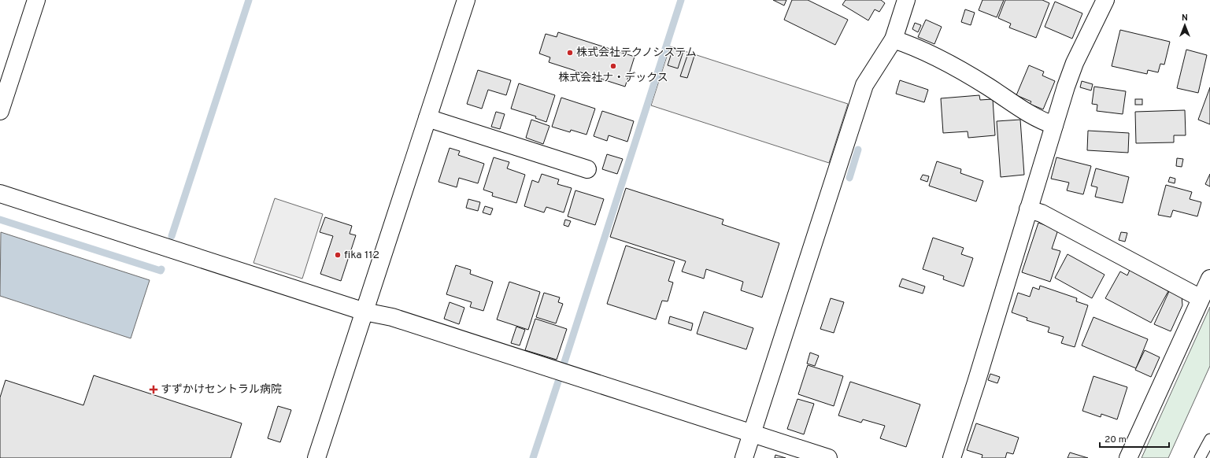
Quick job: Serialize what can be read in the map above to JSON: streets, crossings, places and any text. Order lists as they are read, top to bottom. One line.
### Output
{"places":{"other":["株式会社テクノシステム","株式会社ナ・デックス","fika 112"],"health":["すずかけセントラル病院"]},"scale_bar":"20 m","north":"top"}
